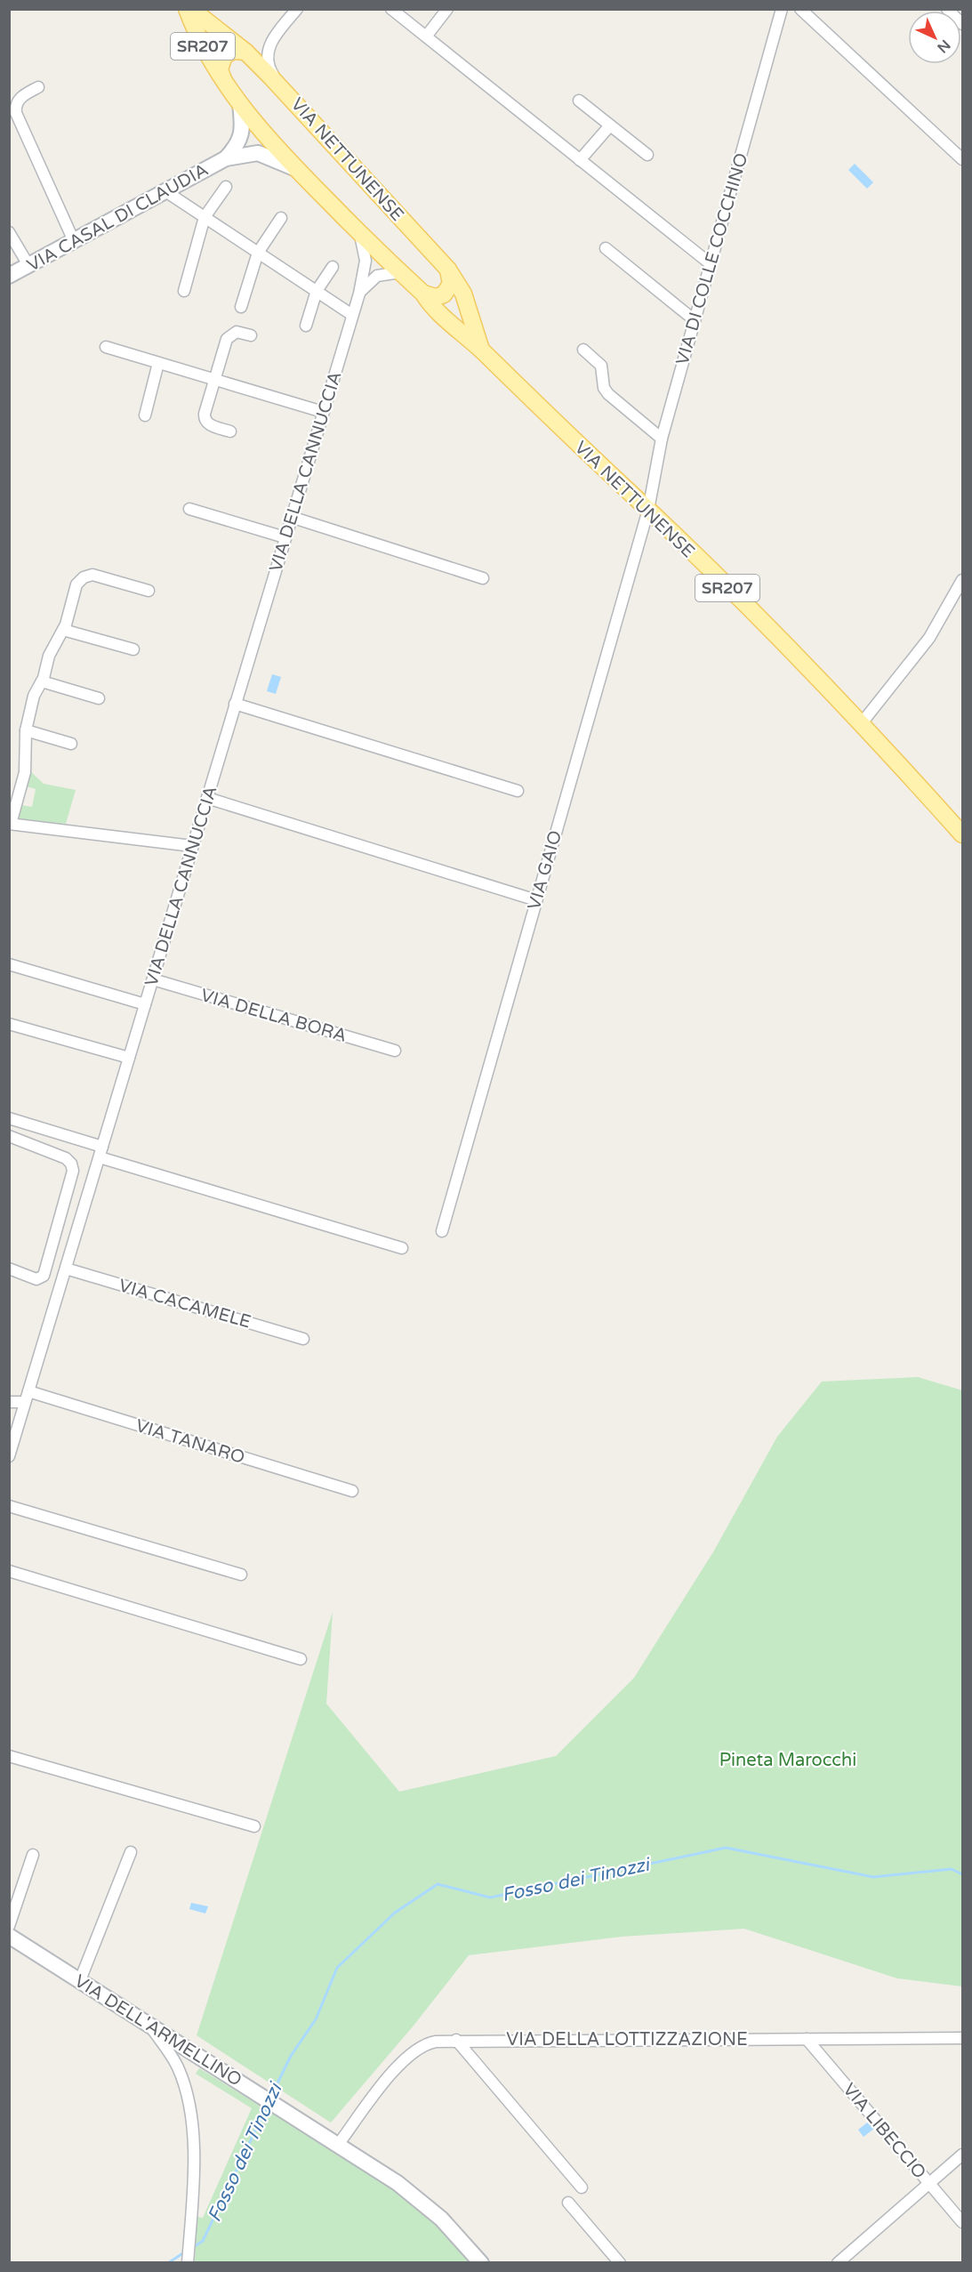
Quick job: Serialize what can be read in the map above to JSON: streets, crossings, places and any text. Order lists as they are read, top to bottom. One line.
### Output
{"streets":{"main road":["SR207","VIA NETTUNENSE"],"street":["VIA CASAL DI CLAUDIA","VIA DI COLLE COCCHINO","VIA DELLA CANNUCCIA","VIA GAIO","VIA DELLA BORA","VIA CACAMELE","VIA TANARO","VIA DELL'ARMELLINO","VIA DELLA LOTTIZZAZIONE","VIA LIBECCIO"]},"crossings":[["SR207","VIA NETTUNENSE"],["VIA NETTUNENSE","VIA CASAL DI CLAUDIA"],["VIA NETTUNENSE","VIA DI COLLE COCCHINO"],["VIA NETTUNENSE","VIA DELLA CANNUCCIA"],["VIA NETTUNENSE","VIA GAIO"],["VIA DI COLLE COCCHINO","VIA GAIO"],["VIA DELLA CANNUCCIA","VIA DELLA BORA"],["VIA DELLA CANNUCCIA","VIA CACAMELE"],["VIA DELLA CANNUCCIA","VIA TANARO"],["VIA DELL'ARMELLINO","VIA DELLA LOTTIZZAZIONE"],["VIA DELLA LOTTIZZAZIONE","VIA LIBECCIO"]],"water":["Fosso dei Tinozzi"],"parks":["Pineta Marocchi"],"north":"bottom right"}
